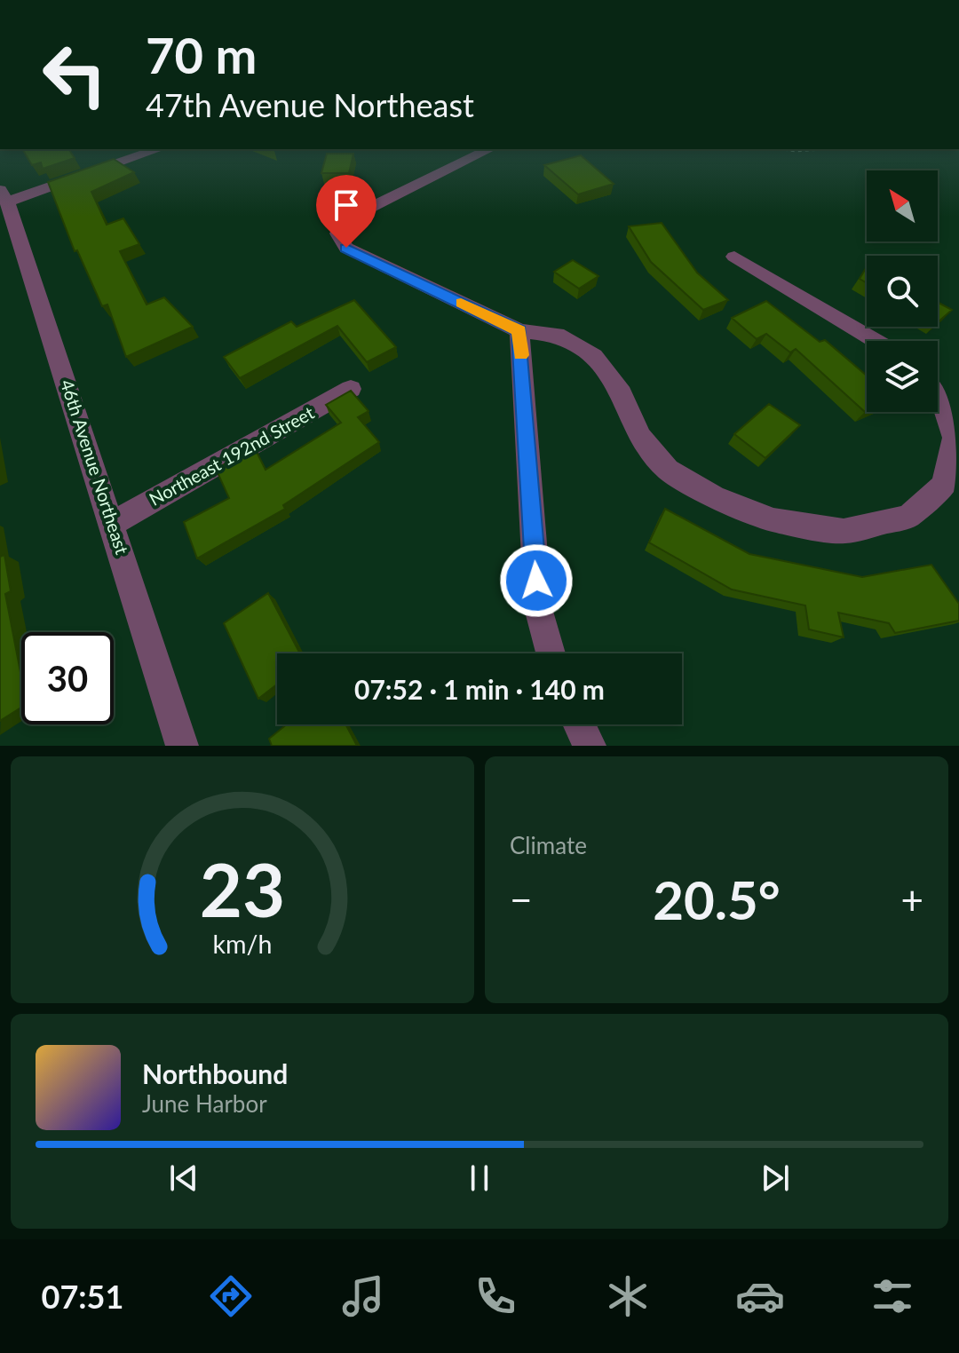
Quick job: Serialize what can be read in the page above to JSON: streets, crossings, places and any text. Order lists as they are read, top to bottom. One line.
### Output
{"streets":{"street":["Northeast 192nd Street","46th Avenue Northeast"]},"crossings":[["Northeast 192nd Street","46th Avenue Northeast"]],"north":"top left","page":{"turn":["70 m","47th Avenue Northeast"],"limit":"30","trip":"07:52 · 1 min · 140 m","tile":"Climate","heat":["−","20.5°","+"],"song":["Northbound","June Harbor"],"tabs":"07:51","gauge":["23","km/h"]}}
